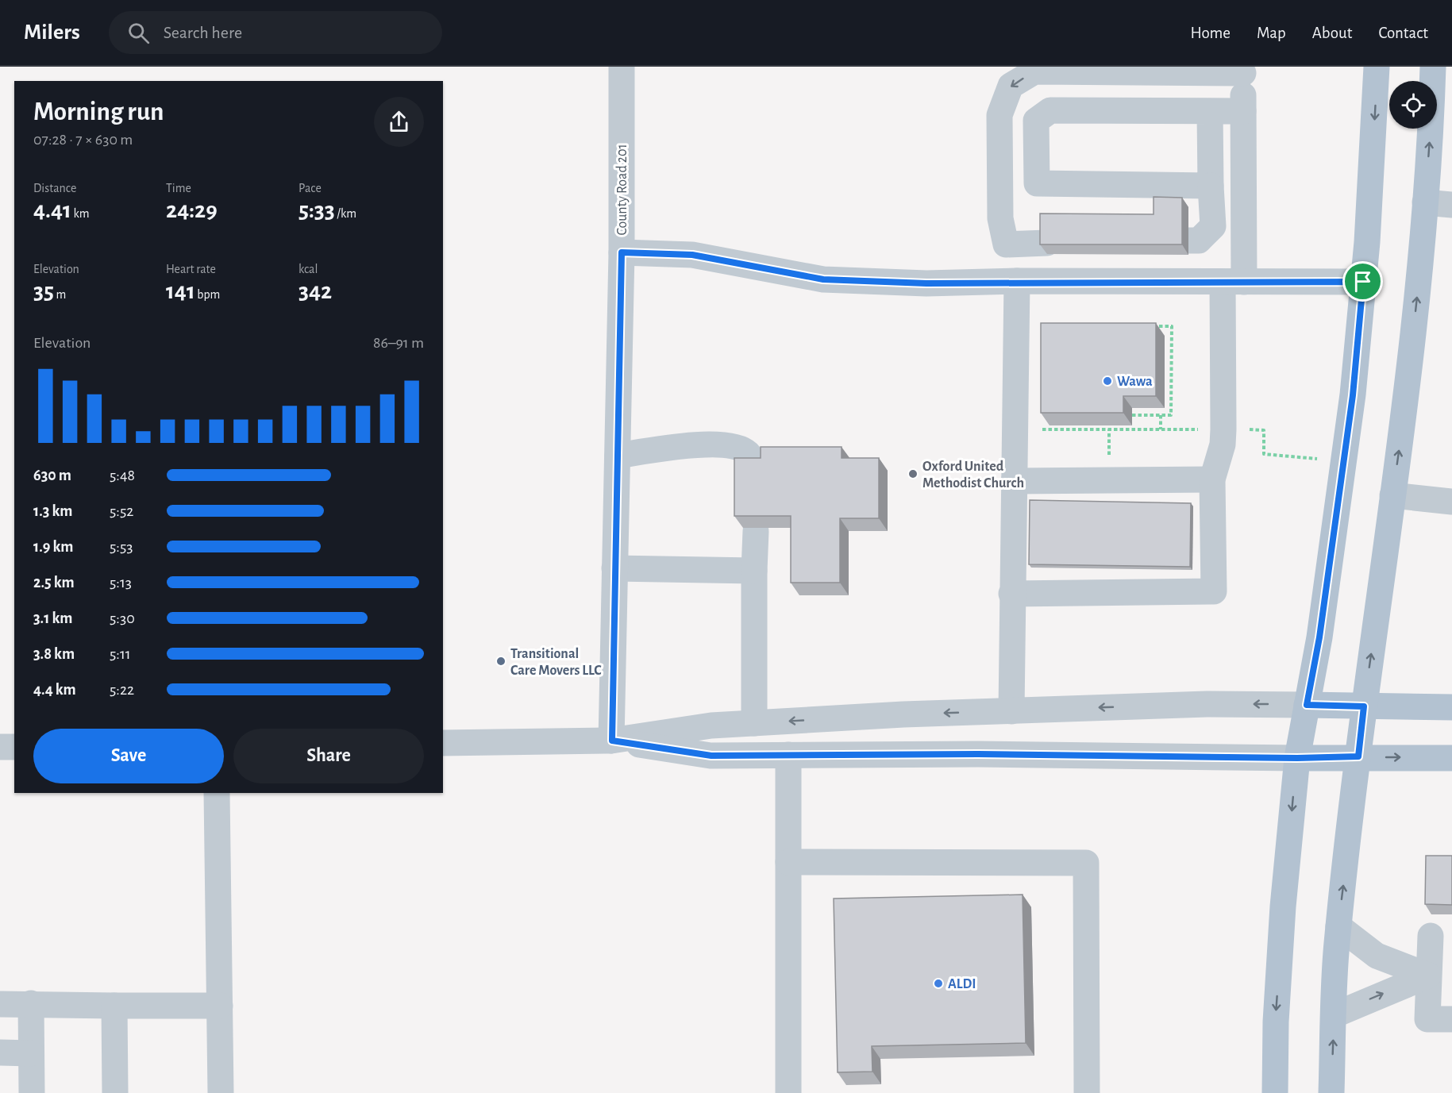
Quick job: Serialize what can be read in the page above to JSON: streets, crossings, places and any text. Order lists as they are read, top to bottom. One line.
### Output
{"streets":{"street":["County Road 201"]},"places":["Wawa","Oxford United Methodist Church","Transitional Care Movers LLC","ALDI"],"page":{"header":"Milers","search":"Search here","nav":["Home","Map","About","Contact"],"heading":["Morning run","07:28 · 7 × 630 m"],"stats":[["Distance","4.41 km"],["Time","24:29"],["Pace","5:33 /km"],["Elevation","35 m"],["Heart rate","141 bpm"],["kcal","342"]],"chart":["Elevation","86–91 m"],"list":[{"name":"630 m","note":"5:48"},{"name":"1.3 km","note":"5:52"},{"name":"1.9 km","note":"5:53"},{"name":"2.5 km","note":"5:13"},{"name":"3.1 km","note":"5:30"},{"name":"3.8 km","note":"5:11"},{"name":"4.4 km","note":"5:22"}],"buttons":["Save","Share"]}}
